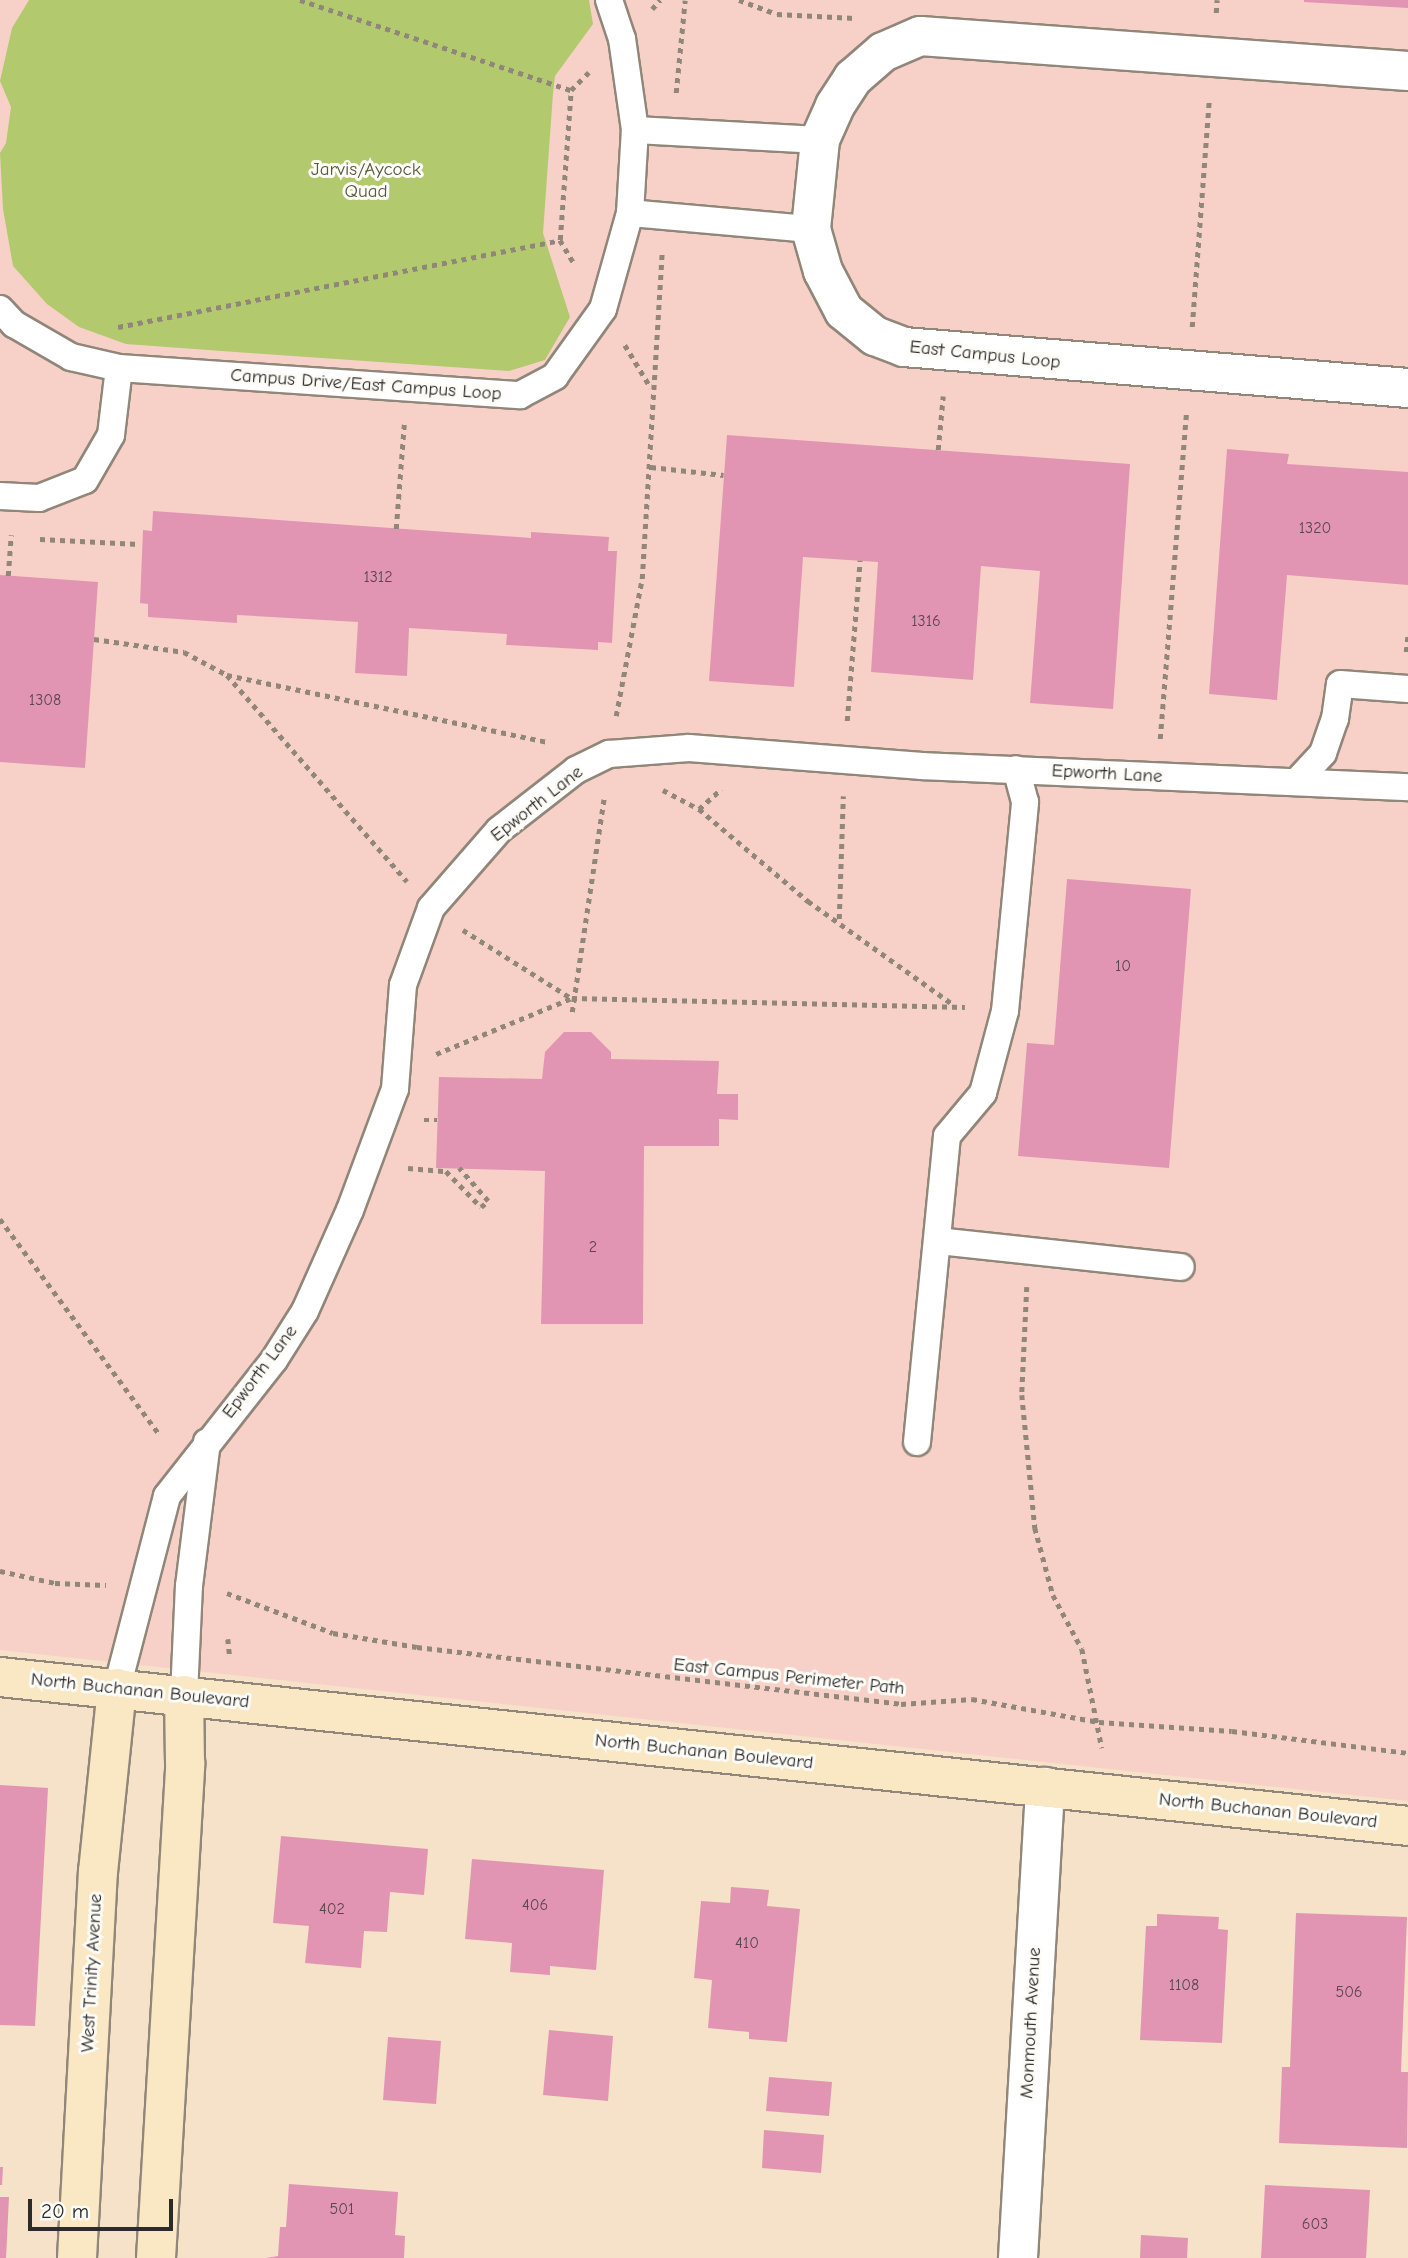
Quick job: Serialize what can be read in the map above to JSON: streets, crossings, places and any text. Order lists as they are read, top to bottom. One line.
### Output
{"streets":{"street":["East Campus Loop","North Buchanan Boulevard","West Trinity Avenue","Monmouth Avenue"],"lane":["Campus Drive/East Campus Loop","Epworth Lane"],"path":["East Campus Perimeter Path"]},"crossings":[["Epworth Lane","North Buchanan Boulevard"],["Epworth Lane","West Trinity Avenue"],["North Buchanan Boulevard","West Trinity Avenue"],["North Buchanan Boulevard","Monmouth Avenue"]],"parks":["Jarvis/Aycock Quad"],"house_numbers":["1320","1312","1316","1308","10","2","406","402","410","1108","506","501","603"],"scale_bar":"20 m"}
